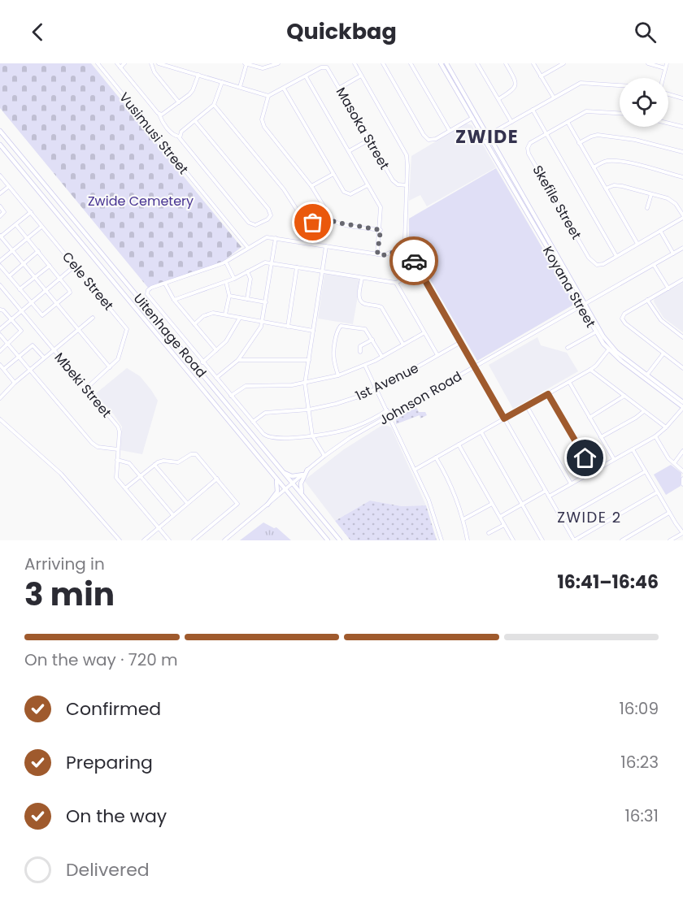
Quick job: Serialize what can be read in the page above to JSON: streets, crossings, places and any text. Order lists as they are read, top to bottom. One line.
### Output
{"streets":{"main road":["Koyana Street","Uitenhage Road"],"street":["Masoka Street","Vusimusi Street","Skefile Street","Cele Street","1st Avenue","Mbeki Street","Johnson Road"]},"crossings":[["Cele Street","Mbeki Street"],["Koyana Street","Johnson Road"],["Uitenhage Road","Johnson Road"]],"districts":["ZWIDE","ZWIDE 2"],"parks":["Zwide Cemetery"],"page":{"header":"Quickbag","heading":["3 min","Arriving in","16:41–16:46"],"bar":"On the way · 720 m","list":[["Confirmed","16:09"],["Preparing","16:23"],["On the way","16:31"],"Delivered"]}}
